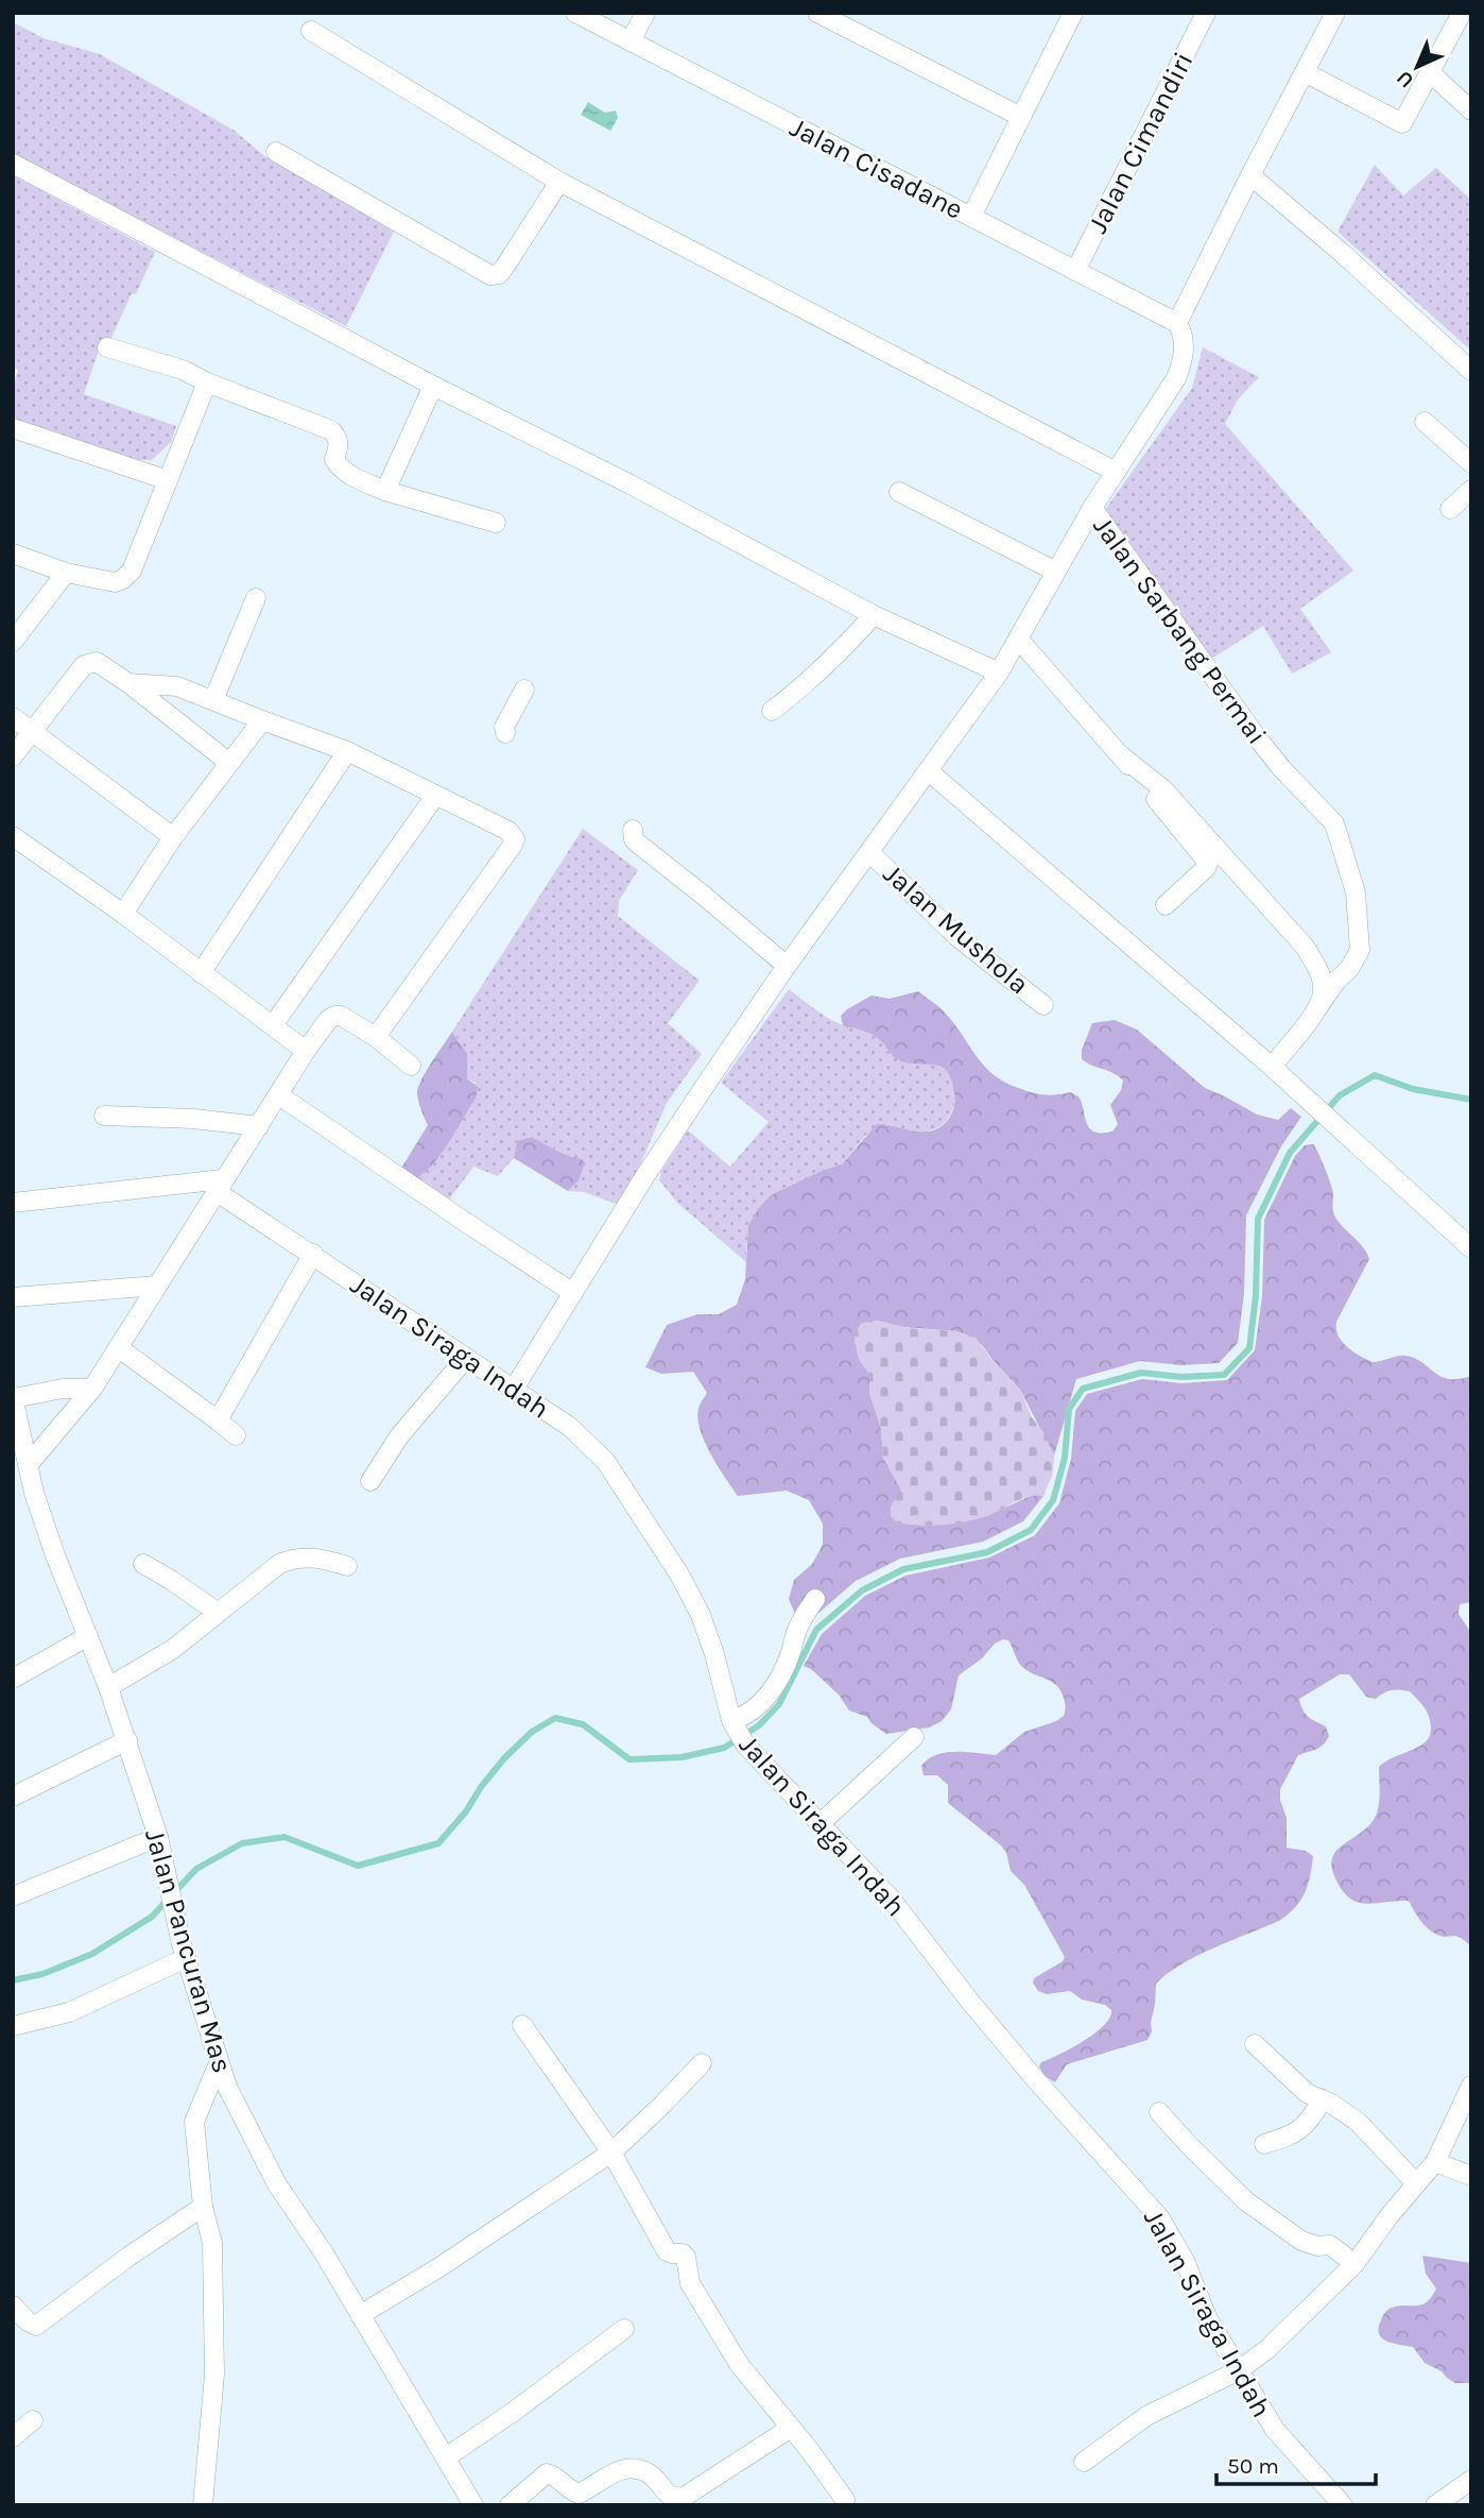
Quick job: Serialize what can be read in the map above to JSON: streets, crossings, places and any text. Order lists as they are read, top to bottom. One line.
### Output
{"streets":{"street":["Jalan Cimandiri","Jalan Cisadane","Jalan Sarbang Permai","Jalan Mushola","Jalan Siraga Indah","Jalan Pancuran Mas"]},"crossings":[["Jalan Cimandiri","Jalan Cisadane"]],"scale_bar":"50 m","north":"bottom left"}
